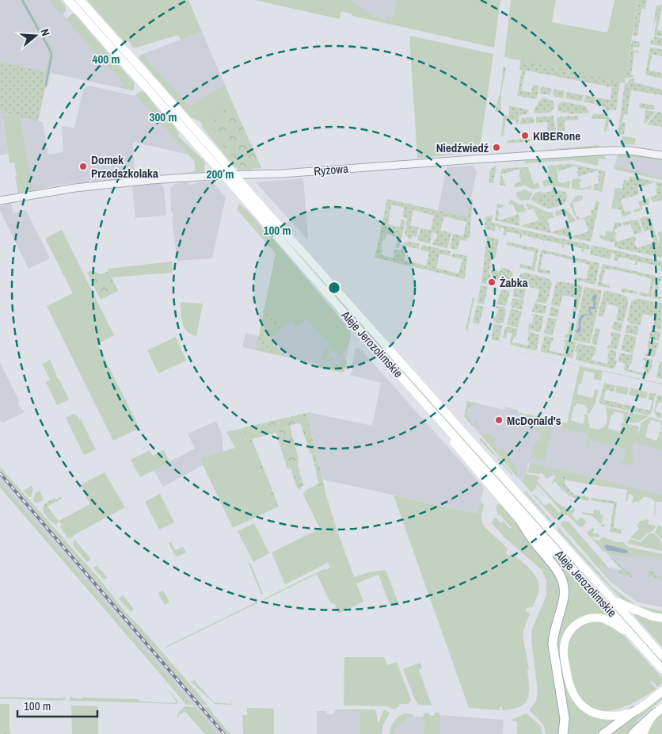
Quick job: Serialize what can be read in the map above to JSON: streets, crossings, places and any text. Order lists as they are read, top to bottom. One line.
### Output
{"streets":{"main road":["Aleje Jerozolimskie"],"street":["Ryżowa"]},"crossings":[["Ryżowa","Aleje Jerozolimskie"]],"places":["KIBERone","Niedźwiedź","Domek Przedszkolaka","Żabka","McDonald's"],"scale_bar":"100 m","north":"right","rings":["400 m","300 m","200 m","100 m"]}
